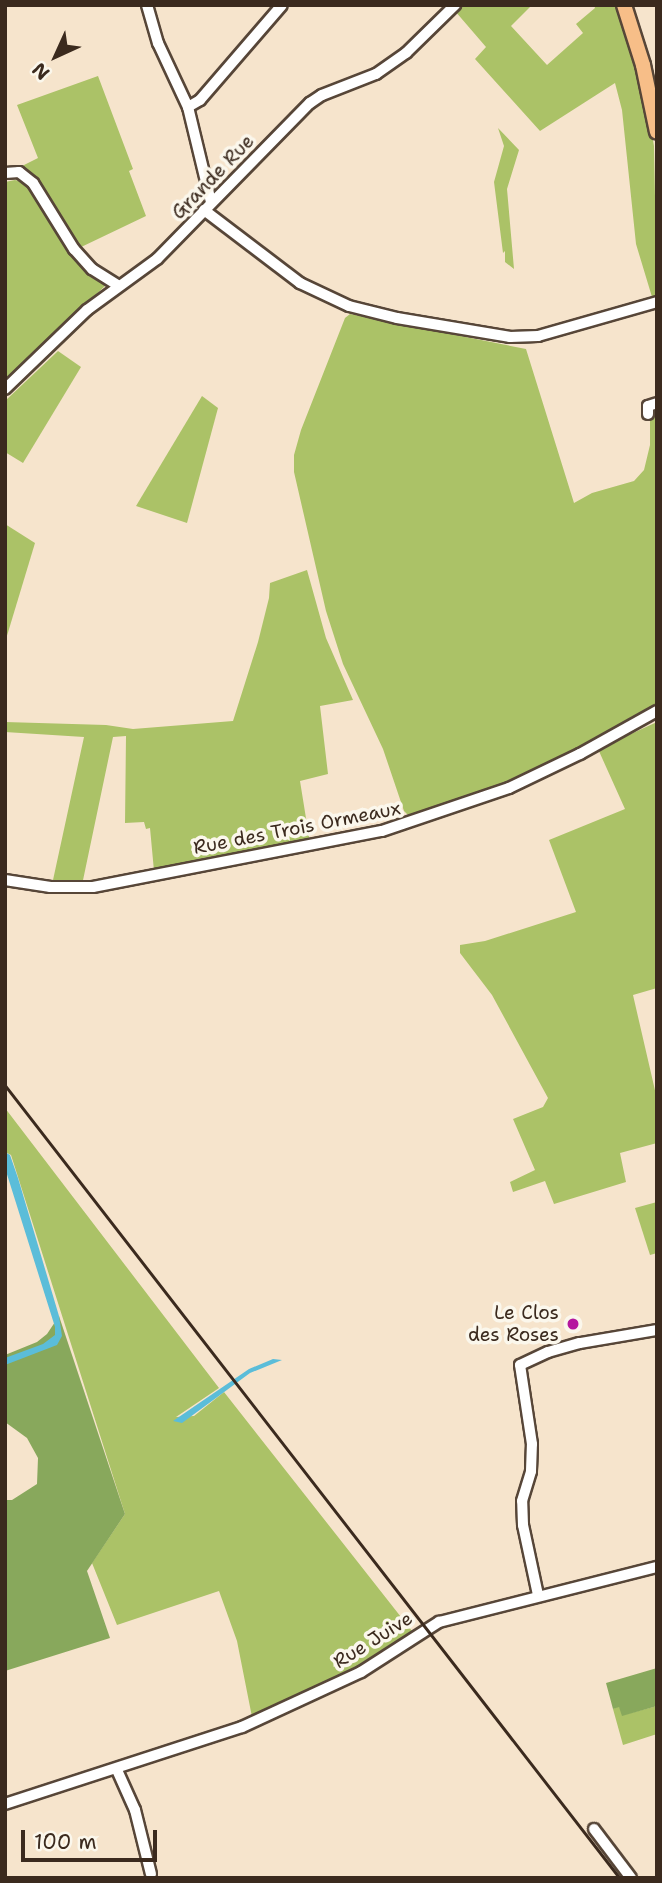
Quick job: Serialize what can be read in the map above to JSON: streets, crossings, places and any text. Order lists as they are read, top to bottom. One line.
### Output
{"streets":{"street":["Grande Rue","Rue des Trois Ormeaux","Rue Juive"]},"places":["Le Clos des Roses"],"scale_bar":"100 m","north":"bottom left"}
